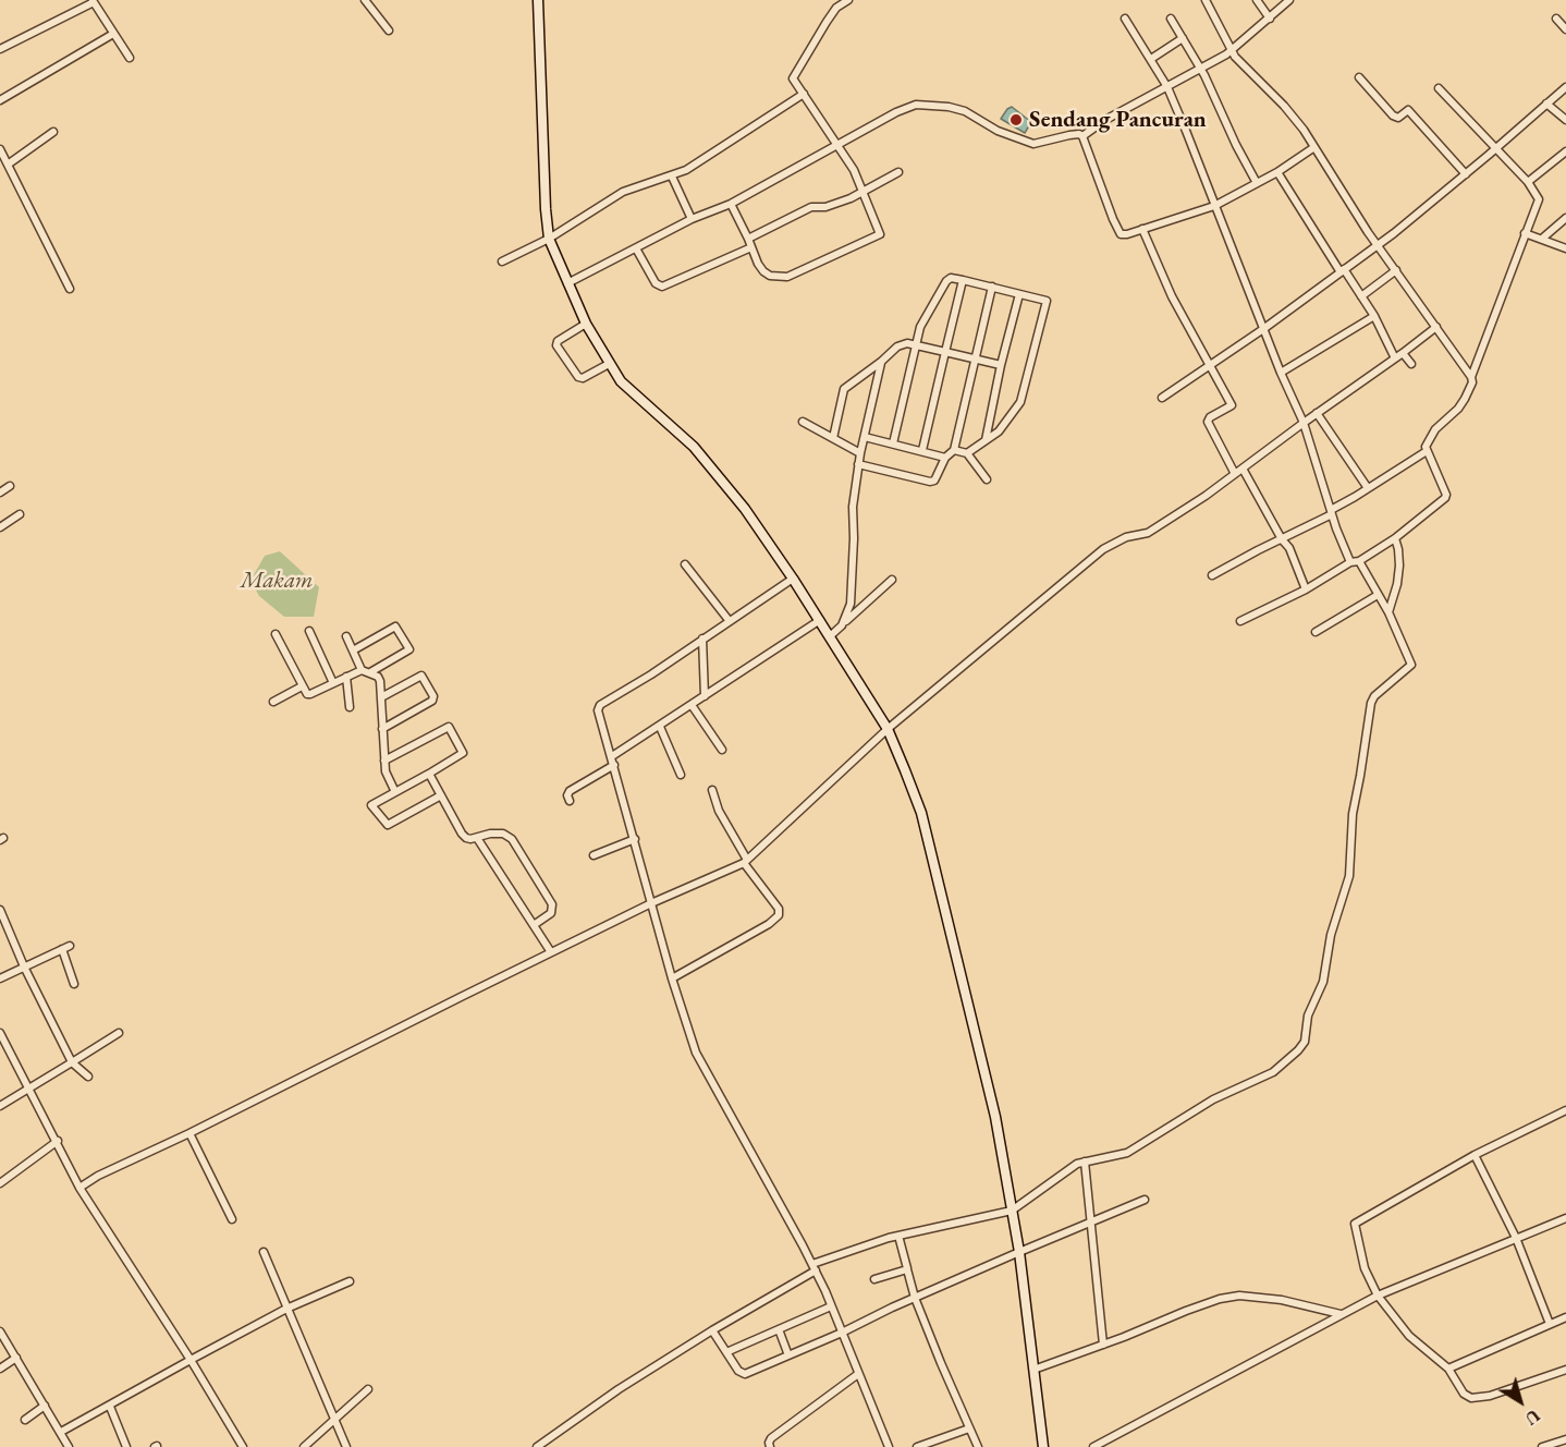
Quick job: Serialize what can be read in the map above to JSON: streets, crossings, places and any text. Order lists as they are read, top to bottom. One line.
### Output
{"parks":["Makam"],"places":["Sendang Pancuran"],"north":"bottom right"}
